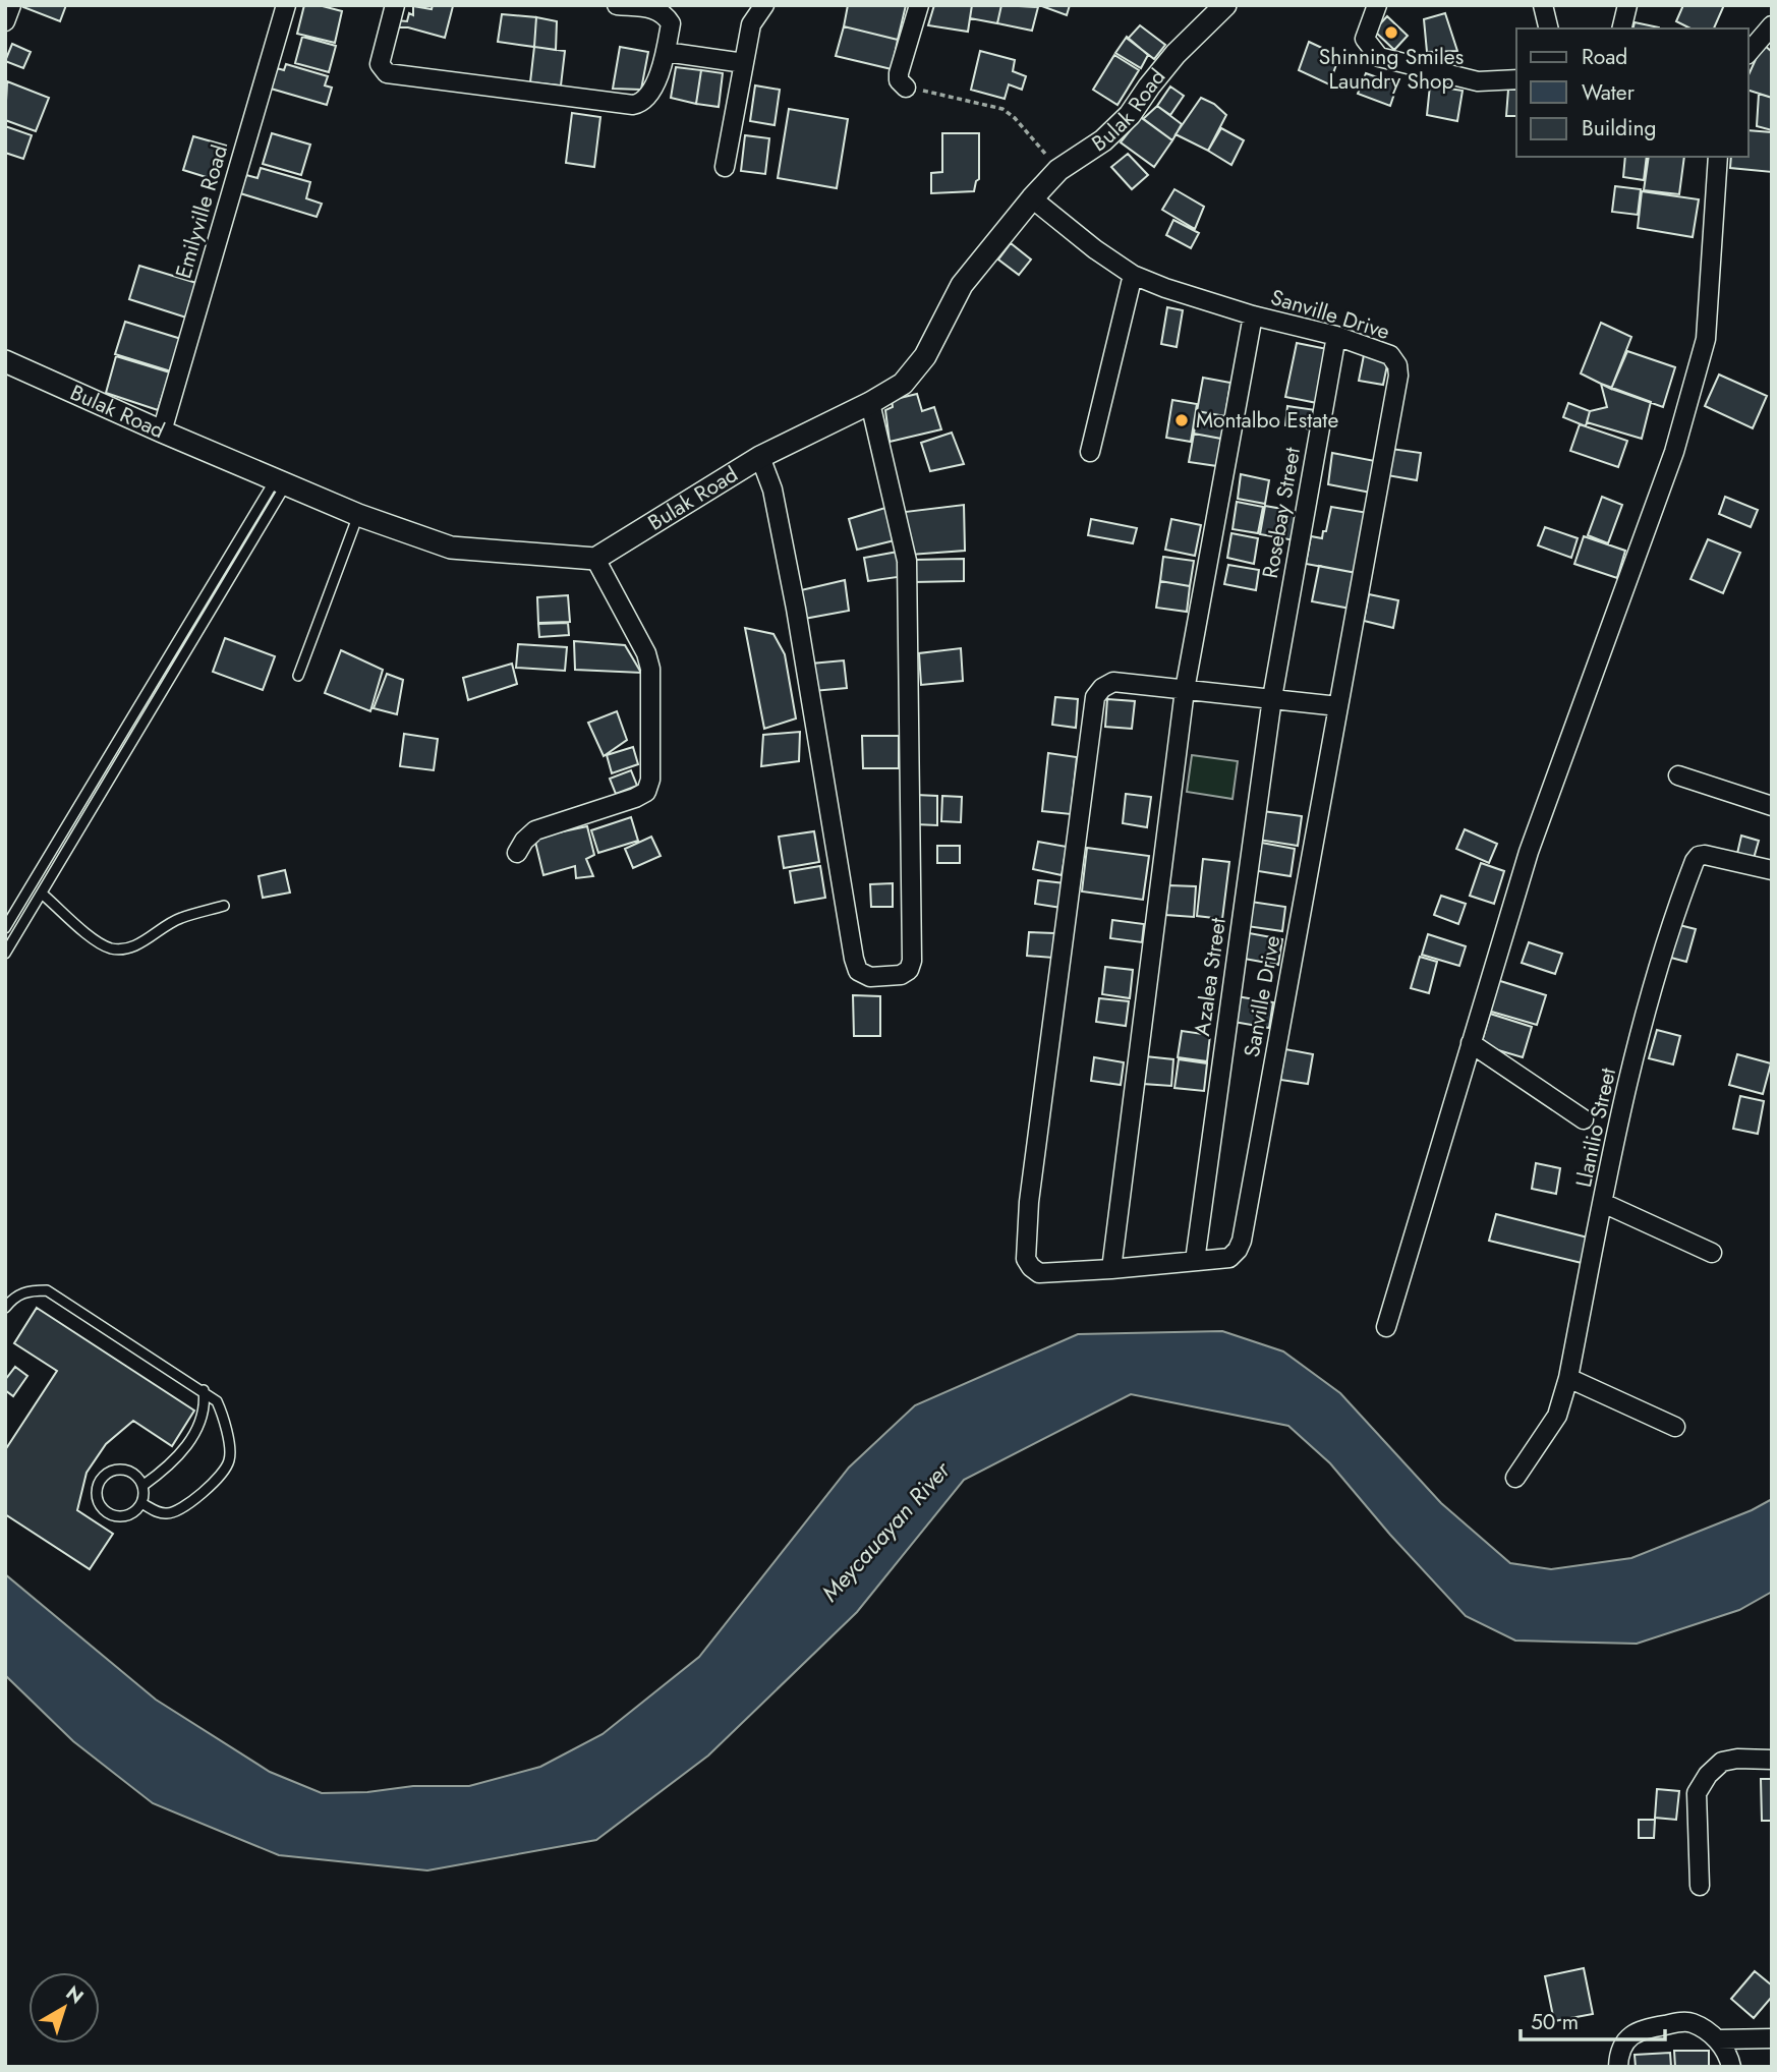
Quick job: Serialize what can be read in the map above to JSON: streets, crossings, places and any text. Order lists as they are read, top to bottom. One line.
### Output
{"streets":{"street":["Bulak Road","Emilyville Road","Sanville Drive","Rosebay Street","Azalea Street","Llanilio Street"]},"crossings":[["Bulak Road","Emilyville Road"],["Bulak Road","Sanville Drive"],["Sanville Drive","Rosebay Street"],["Sanville Drive","Azalea Street"],["Rosebay Street","Azalea Street"]],"water":["Meycauayan River"],"places":["Shinning Smiles Laundry Shop","Montalbo Estate"],"legend":["Road","Water","Building"],"scale_bar":"50 m","north":"top right"}
